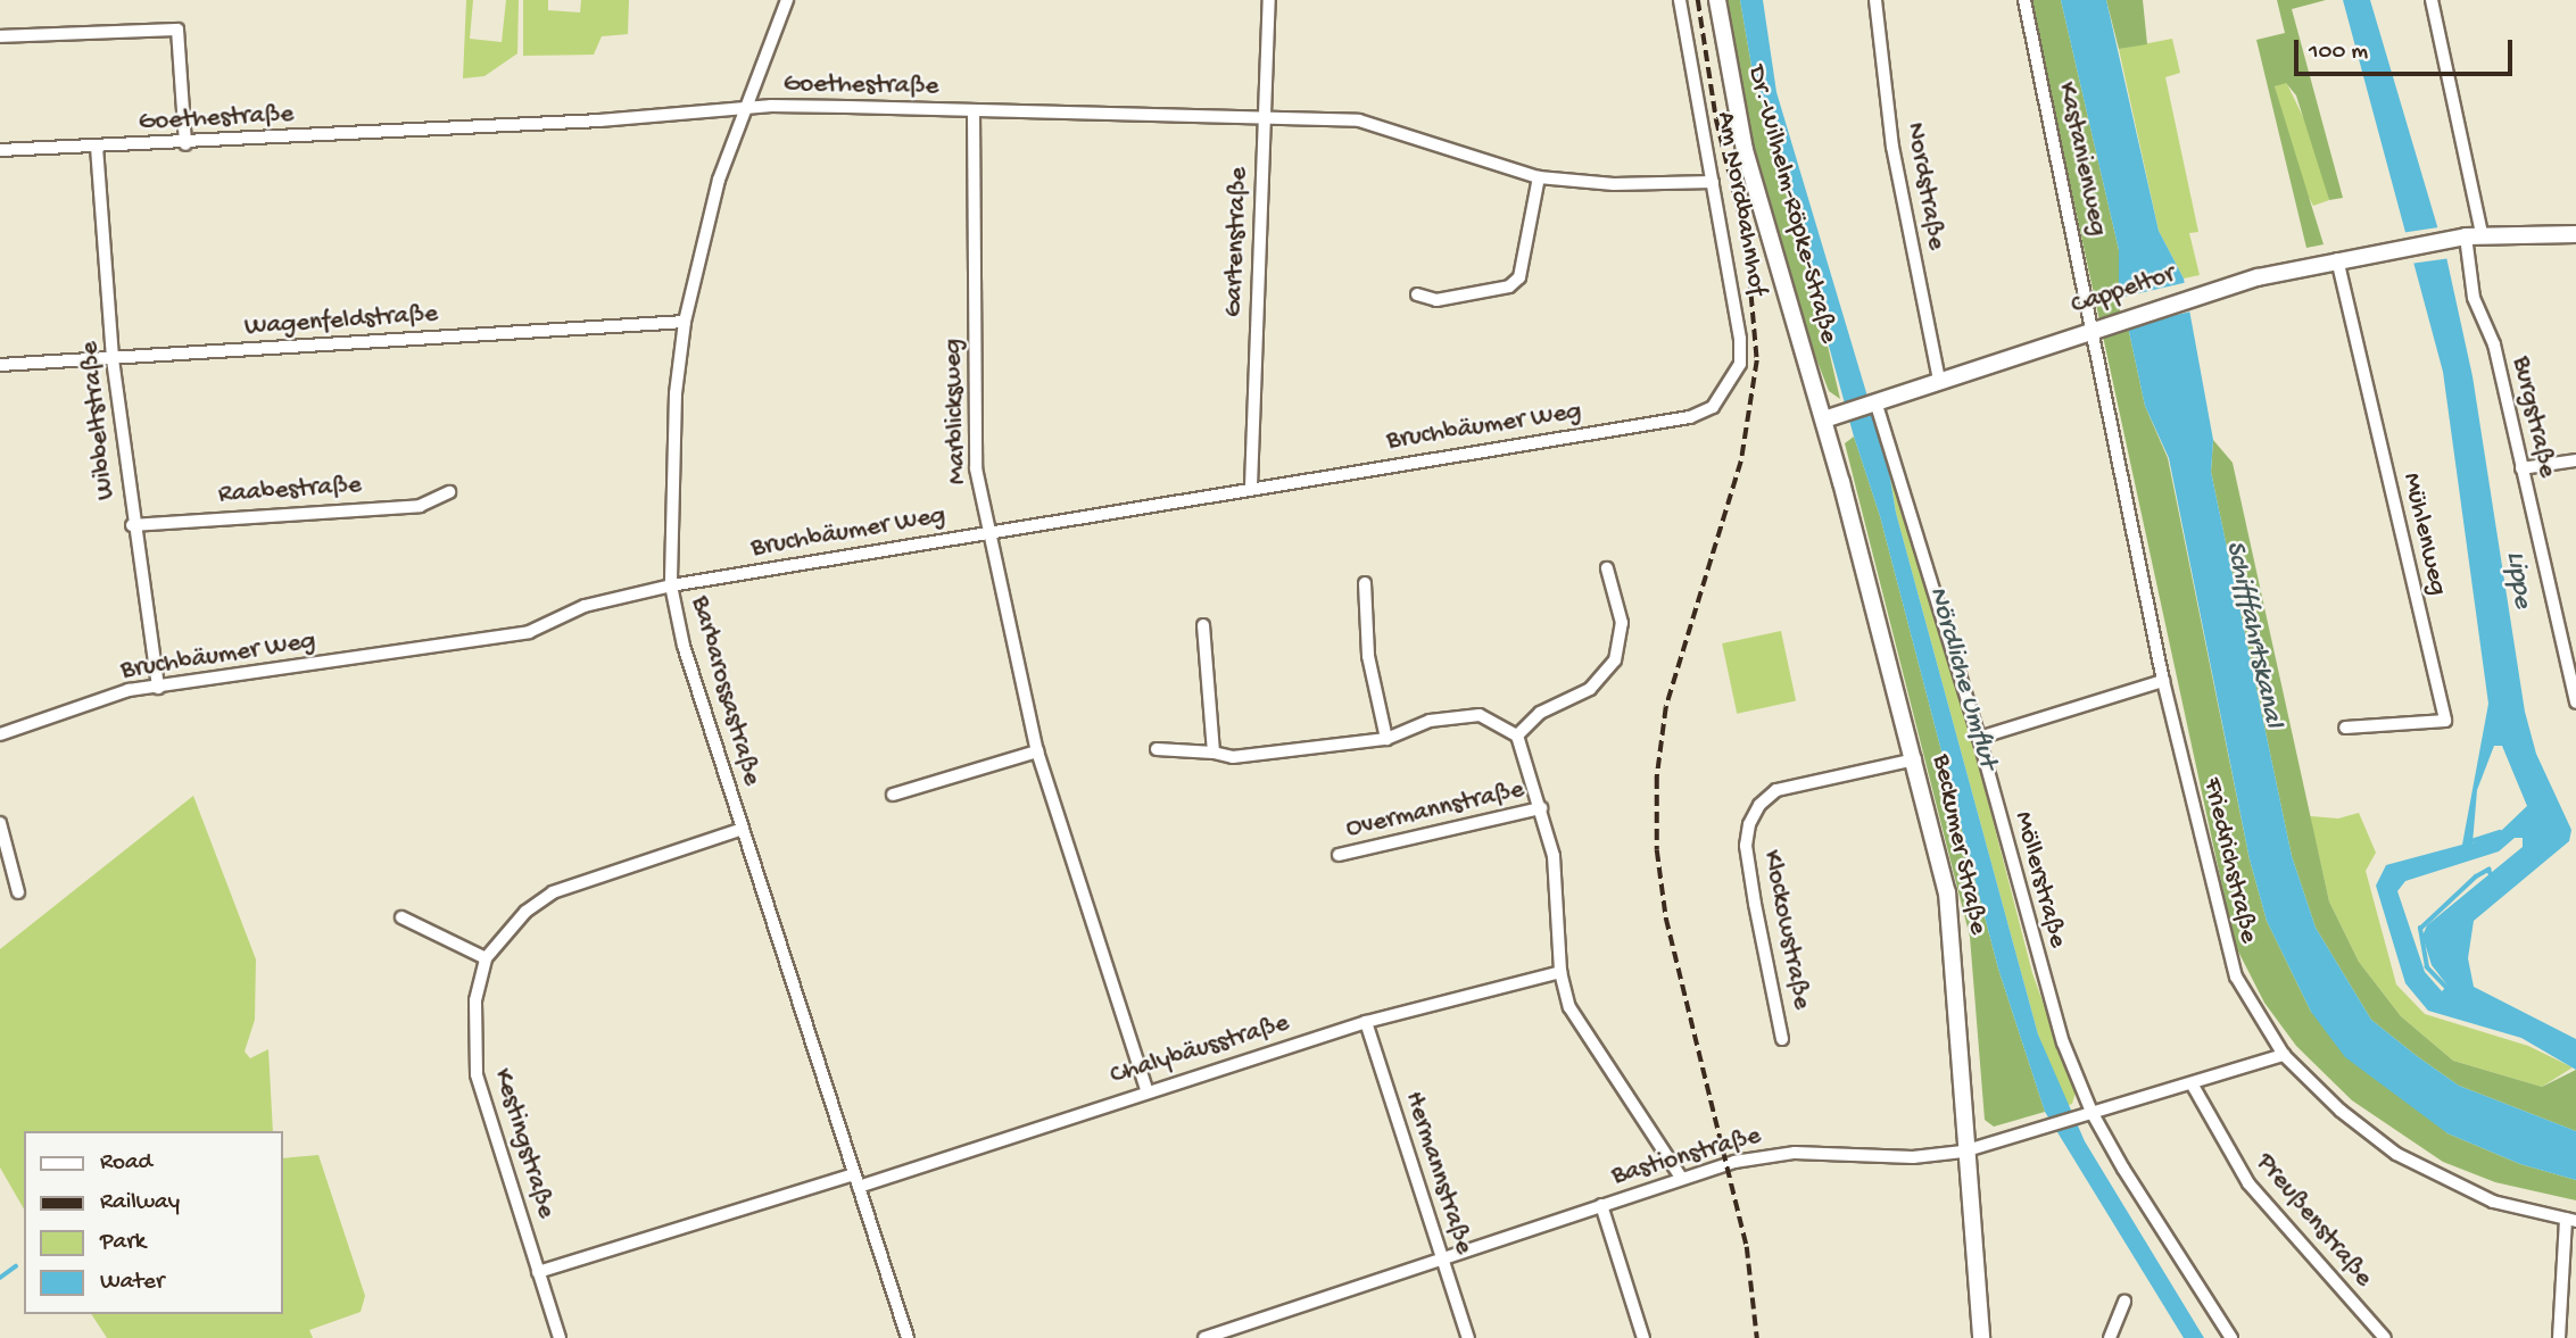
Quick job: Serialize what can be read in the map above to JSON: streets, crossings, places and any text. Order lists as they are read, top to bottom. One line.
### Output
{"streets":{"main road":["Dr.-Wilhelm-Röpke-Straße","Cappeltor","Beckumer Straße"],"street":["Goethestraße","Kastanienweg","Nordstraße","Am Nordbahnhof","Gartenstraße","Wagenfeldstraße","Marblicksweg","Burgstraße","Wibbeltstraße","Bruchbäumer Weg","Raabestraße","Mühlenweg","Barbarossastraße","Overmannstraße","Friedrichstraße","Möllerstraße","Klockowstraße","Chalybäusstraße","Kestingstraße","Bastionstraße","Hermannstraße","Preußenstraße"]},"crossings":[["Goethestraße","Am Nordbahnhof"],["Goethestraße","Gartenstraße"],["Goethestraße","Marblicksweg"],["Goethestraße","Wibbeltstraße"],["Goethestraße","Barbarossastraße"],["Kastanienweg","Cappeltor"],["Kastanienweg","Friedrichstraße"],["Nordstraße","Cappeltor"],["Am Nordbahnhof","Bruchbäumer Weg"],["Dr.-Wilhelm-Röpke-Straße","Cappeltor"],["Dr.-Wilhelm-Röpke-Straße","Beckumer Straße"],["Gartenstraße","Bruchbäumer Weg"],["Cappeltor","Burgstraße"],["Cappeltor","Mühlenweg"],["Cappeltor","Beckumer Straße"],["Cappeltor","Friedrichstraße"],["Cappeltor","Möllerstraße"],["Wagenfeldstraße","Wibbeltstraße"],["Wagenfeldstraße","Barbarossastraße"],["Marblicksweg","Bruchbäumer Weg"],["Marblicksweg","Chalybäusstraße"],["Wibbeltstraße","Bruchbäumer Weg"],["Wibbeltstraße","Raabestraße"],["Bruchbäumer Weg","Barbarossastraße"],["Barbarossastraße","Chalybäusstraße"],["Barbarossastraße","Kestingstraße"],["Overmannstraße","Chalybäusstraße"],["Overmannstraße","Bastionstraße"],["Beckumer Straße","Klockowstraße"],["Beckumer Straße","Bastionstraße"],["Friedrichstraße","Bastionstraße"],["Möllerstraße","Bastionstraße"],["Chalybäusstraße","Hermannstraße"],["Bastionstraße","Hermannstraße"],["Bastionstraße","Preußenstraße"]],"water":["Lippe","Schifffahrtskanal","Nördliche Umflut"],"legend":["Road","Railway","Park","Water"],"scale_bar":"100 m"}
